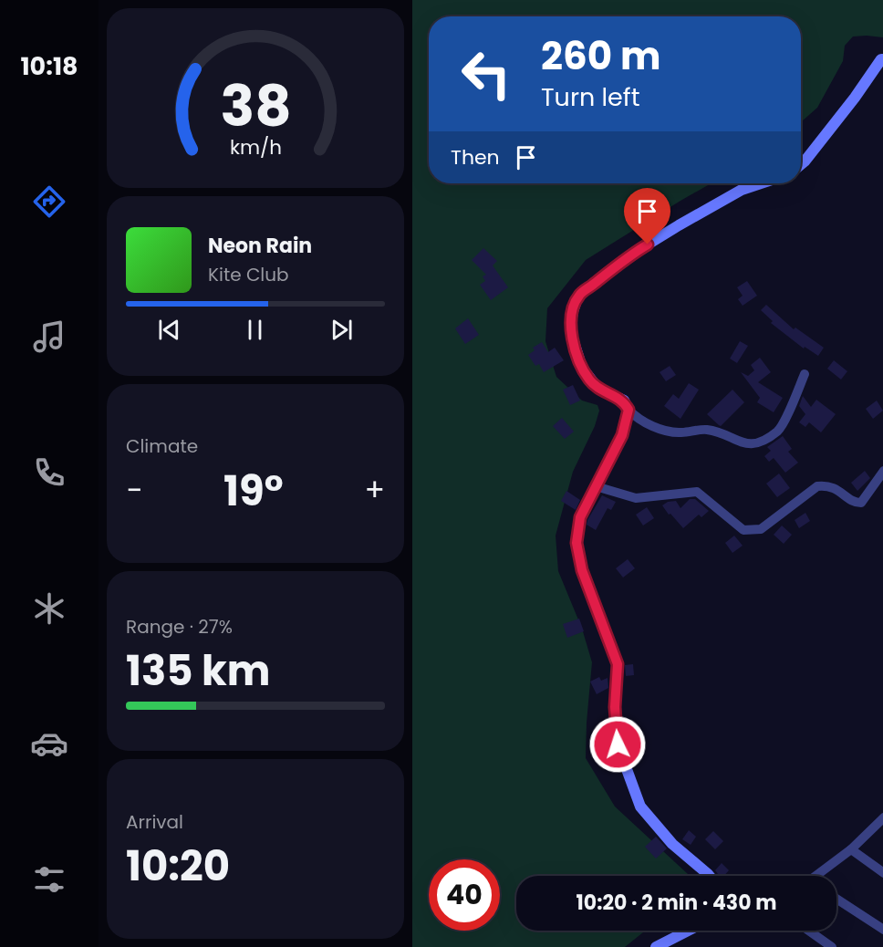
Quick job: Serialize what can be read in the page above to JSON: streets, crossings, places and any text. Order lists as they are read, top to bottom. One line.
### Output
{"page":{"tabs":"10:18","turn":["260 m","Turn left"],"then":"Then","song":["Neon Rain","Kite Club"],"tile":["Climate",["Range · 27%","135 km"],["Arrival","10:20"]],"heat":["−","19°","+"],"limit":"40","trip":"10:20 · 2 min · 430 m","gauge":["38","km/h"]}}
